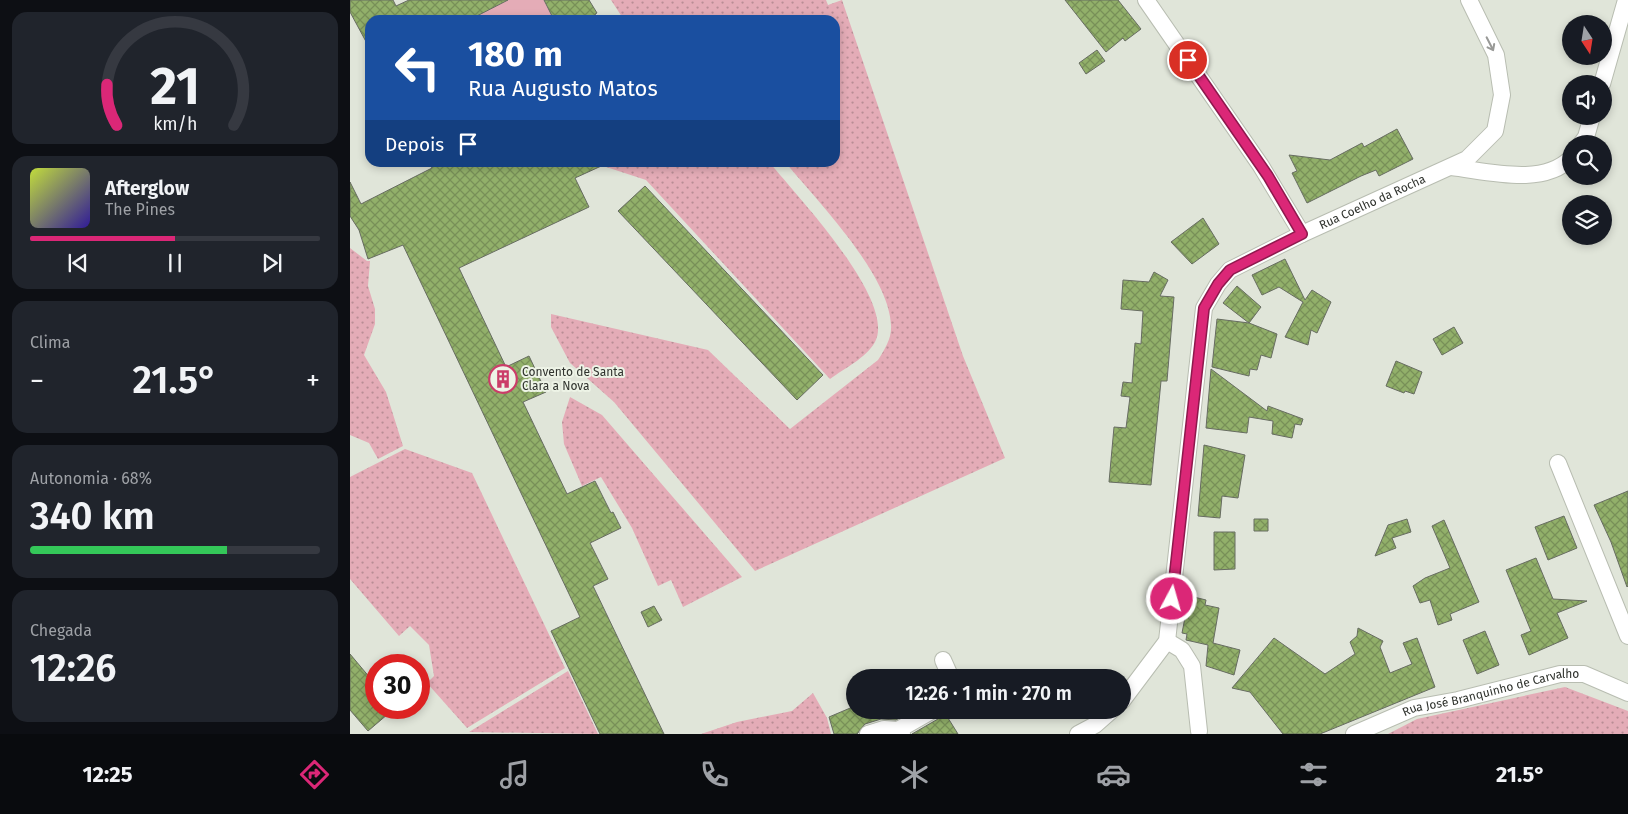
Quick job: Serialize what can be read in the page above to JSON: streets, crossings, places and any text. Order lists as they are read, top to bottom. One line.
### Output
{"streets":{"street":["Rua Coelho da Rocha","Rua José Branquinho de Carvalho"]},"places":{"building":["Convento de Santa Clara a Nova"]},"north":"bottom","page":{"turn":["180 m","Rua Augusto Matos"],"then":"Depois","song":["Afterglow","The Pines"],"tile":["Clima",["Autonomia · 68%","340 km"],["Chegada","12:26"]],"heat":["−","21.5°","+"],"limit":"30","trip":"12:26 · 1 min · 270 m","tabs":["12:25","21.5°"],"gauge":["21","km/h"]}}
